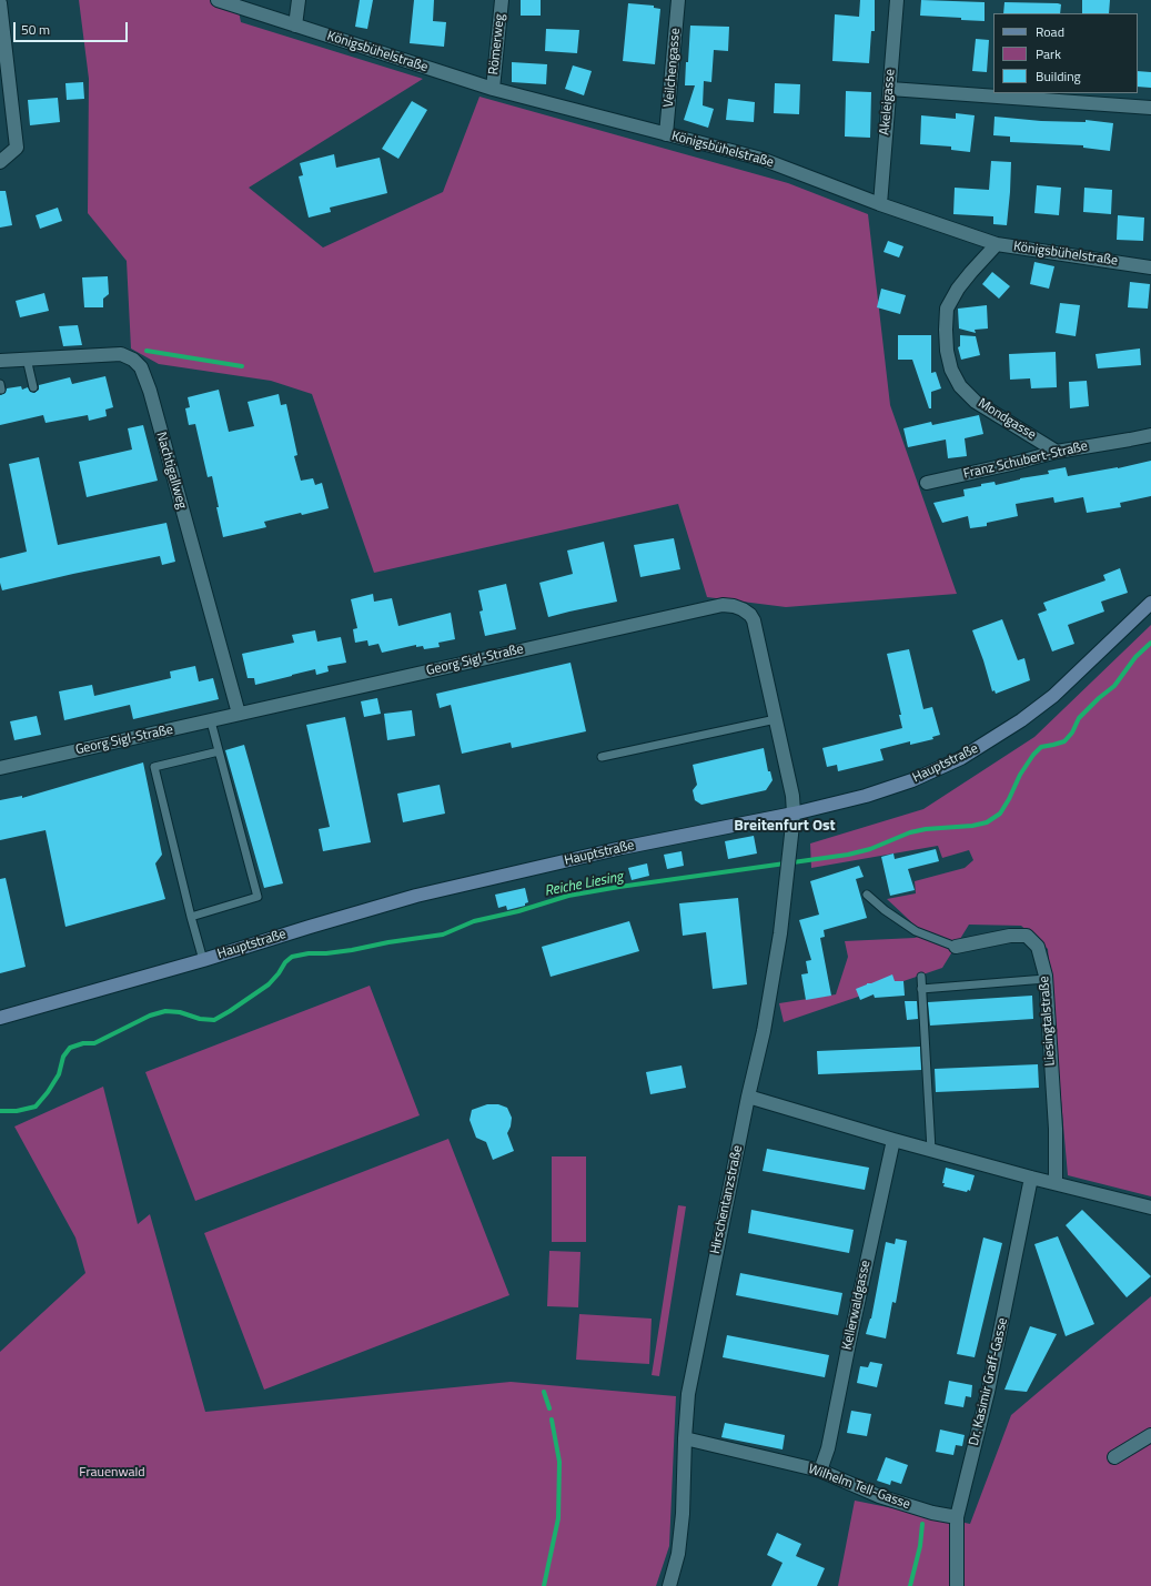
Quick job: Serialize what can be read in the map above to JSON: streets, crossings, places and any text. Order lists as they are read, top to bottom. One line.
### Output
{"streets":{"main road":["Hauptstraße"],"street":["Römerweg","Königsbühelstraße","Veilchengasse","Akeleigasse","Mondgasse","Franz Schubert-Straße","Nachtigallweg","Georg Sigl-Straße","Liesingtalstraße","Hirschentanzstraße","Kellerwaldgasse","Dr. Kasimir Graff-Gasse","Wilhelm Tell-Gasse"]},"crossings":[["Römerweg","Königsbühelstraße"],["Königsbühelstraße","Veilchengasse"],["Königsbühelstraße","Akeleigasse"],["Königsbühelstraße","Mondgasse"],["Mondgasse","Franz Schubert-Straße"],["Nachtigallweg","Georg Sigl-Straße"],["Georg Sigl-Straße","Hauptstraße"],["Georg Sigl-Straße","Hirschentanzstraße"],["Hauptstraße","Hirschentanzstraße"],["Hirschentanzstraße","Wilhelm Tell-Gasse"],["Kellerwaldgasse","Wilhelm Tell-Gasse"],["Dr. Kasimir Graff-Gasse","Wilhelm Tell-Gasse"]],"districts":["Breitenfurt Ost"],"water":["Reiche Liesing"],"parks":["Frauenwald"],"legend":["Road","Park","Building"],"scale_bar":"50 m"}
